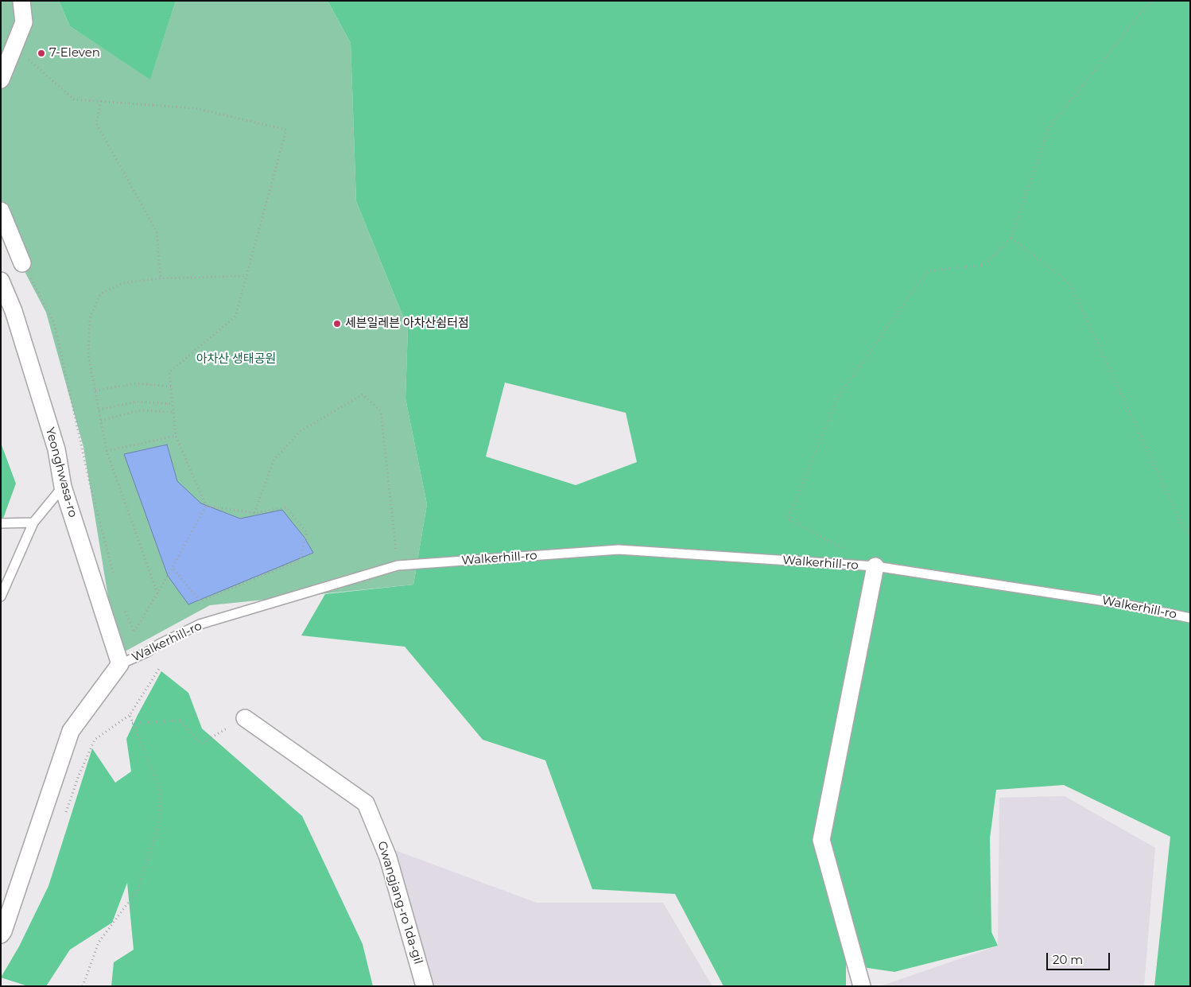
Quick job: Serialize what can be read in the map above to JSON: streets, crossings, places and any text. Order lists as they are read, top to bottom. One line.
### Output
{"streets":{"street":["Yeonghwasa-ro","Walkerhill-ro","Gwangjang-ro 1da-gil"]},"crossings":[["Yeonghwasa-ro","Walkerhill-ro"]],"parks":["아차산 생태공원"],"places":["7-Eleven","세븐일레븐 아차산쉼터점"],"scale_bar":"20 m"}
